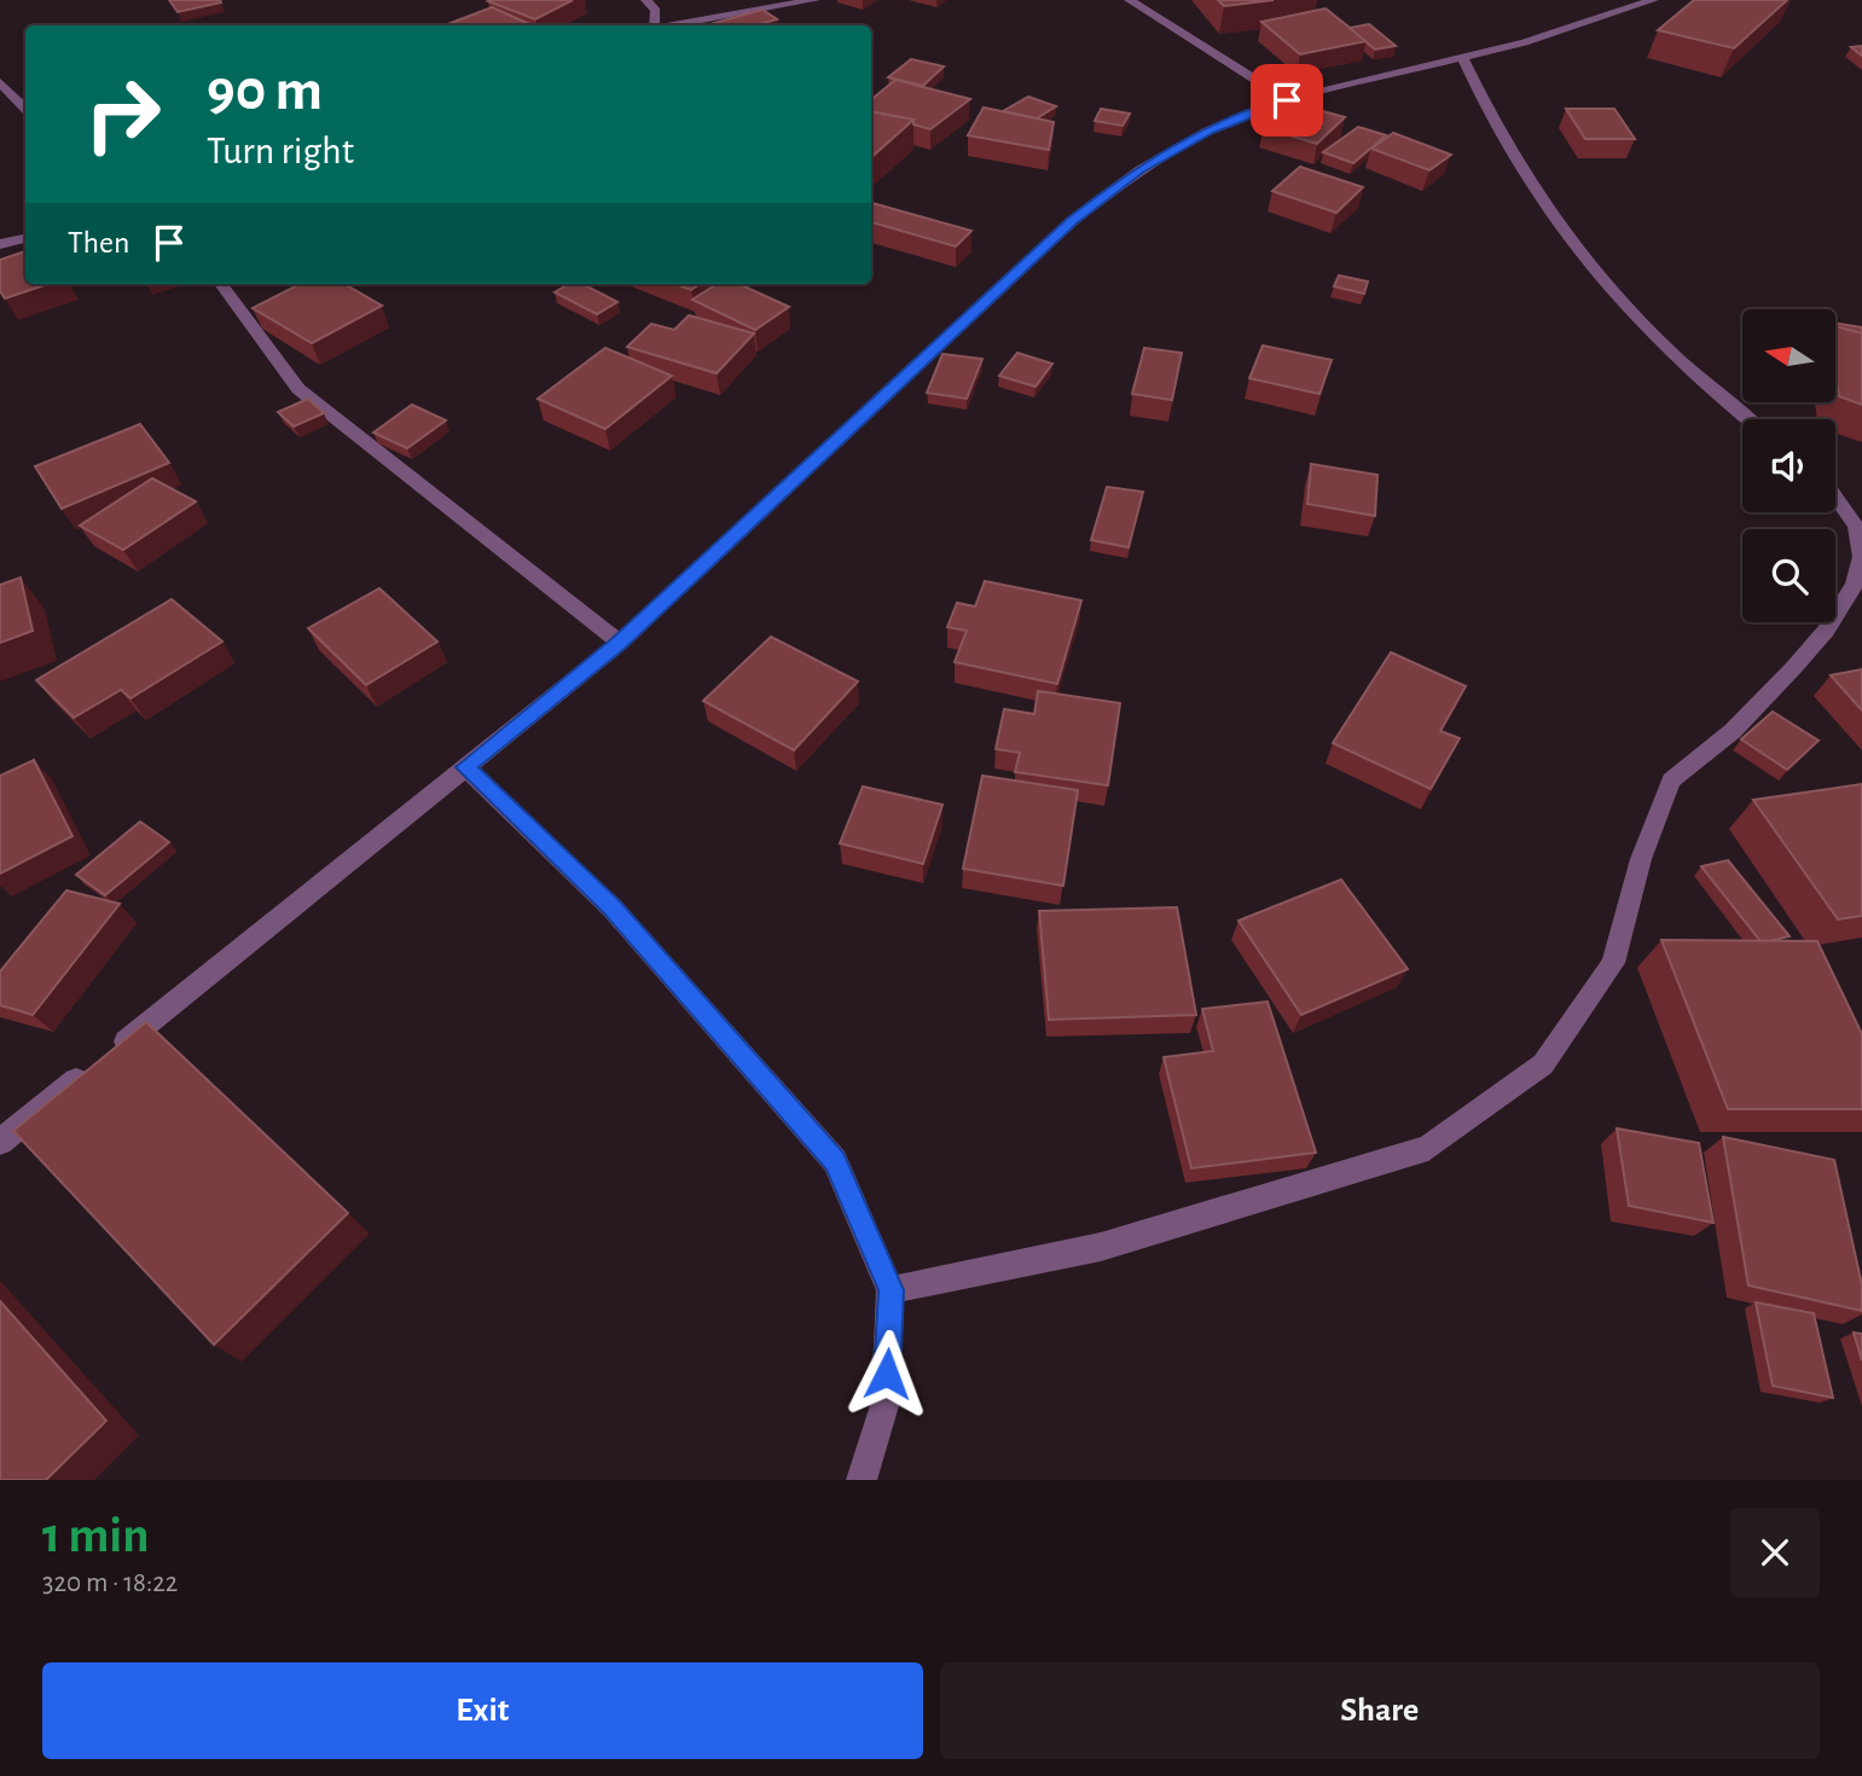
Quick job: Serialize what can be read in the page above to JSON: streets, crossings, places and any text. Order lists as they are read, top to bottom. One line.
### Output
{"north":"left","page":{"turn":["90 m","Turn right"],"then":"Then","heading":["1 min","320 m · 18:22"],"buttons":["Exit","Share"]}}
